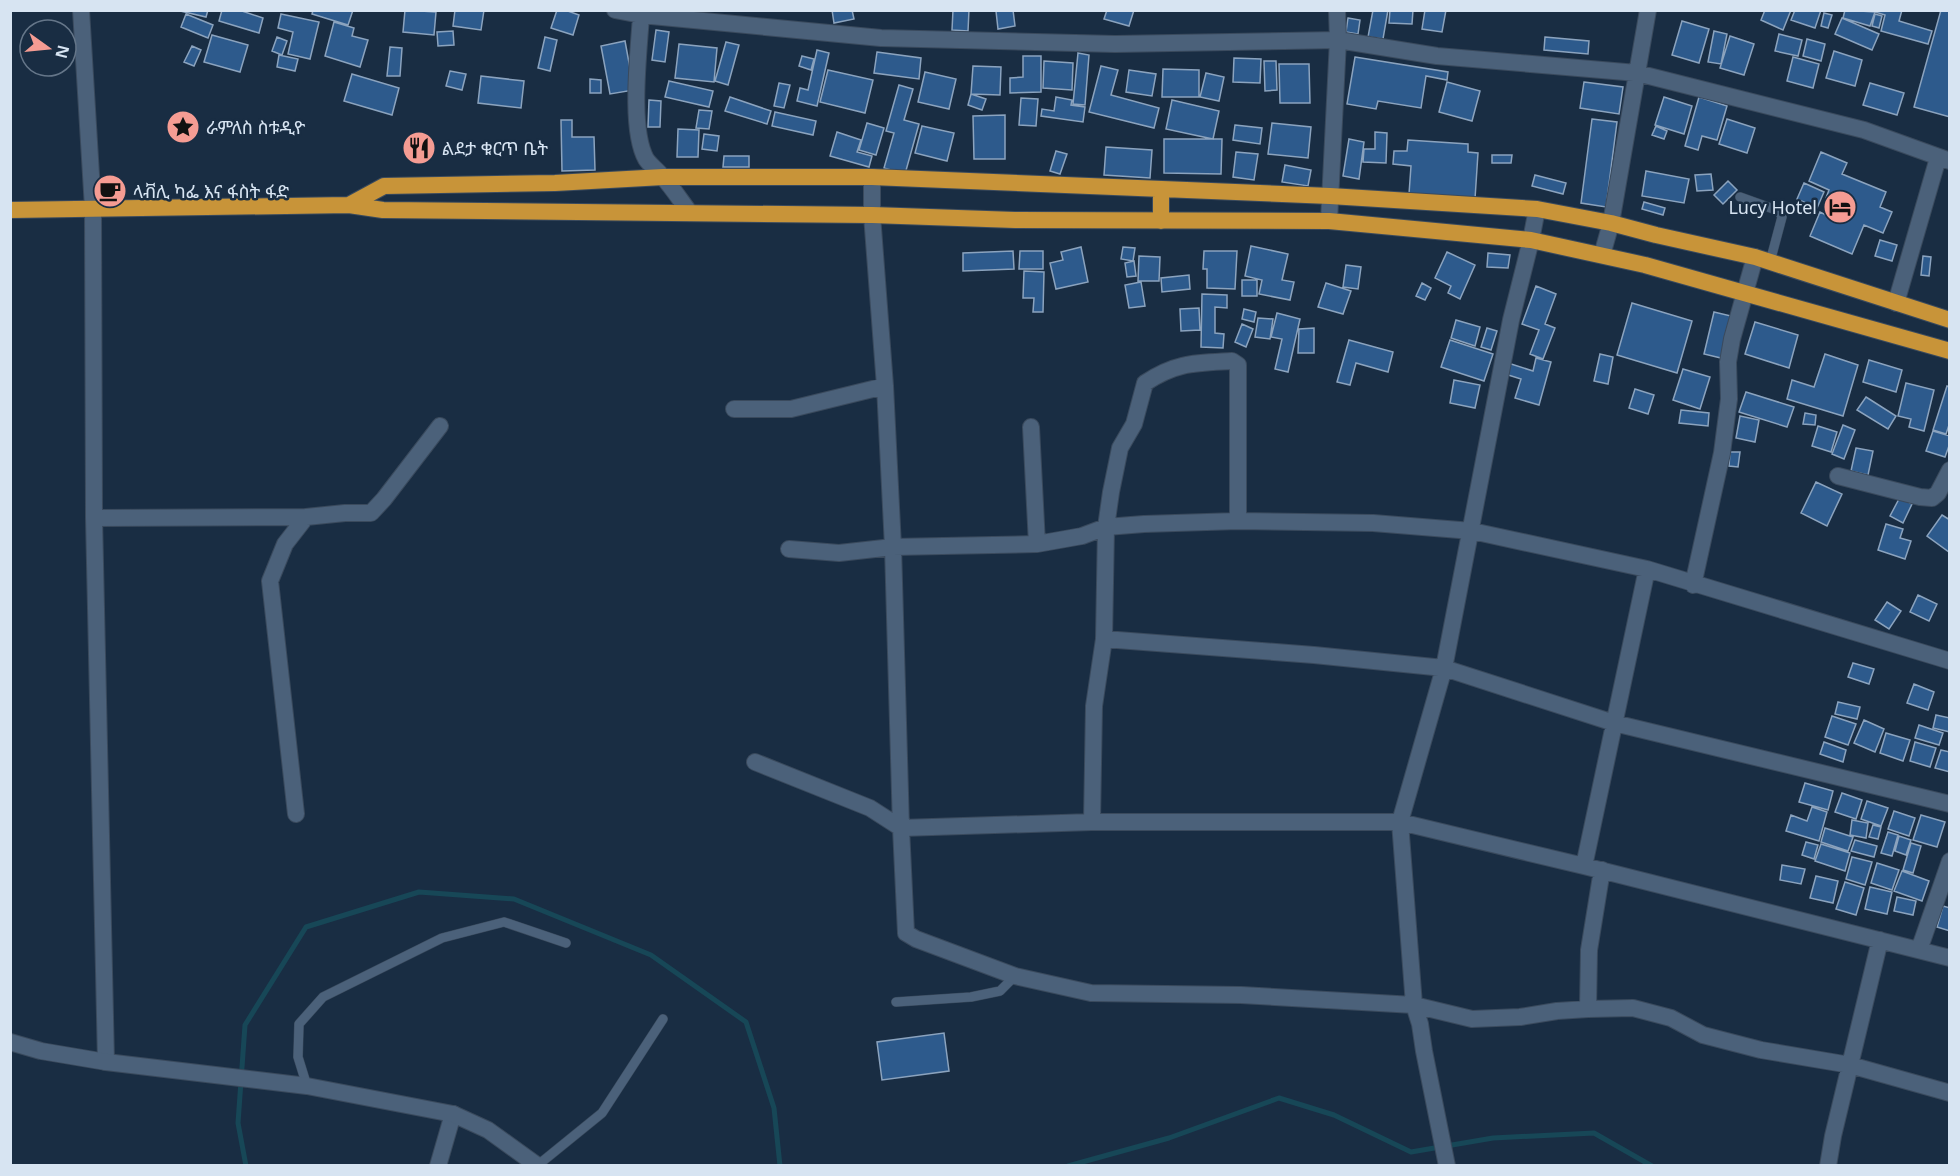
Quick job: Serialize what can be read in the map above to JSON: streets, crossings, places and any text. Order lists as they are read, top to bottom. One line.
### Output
{"places":{"place":["ራምለስ ስቱዲዮ"],"restaurant":["ልደታ ቁርጥ ቤት"],"cafe":["ላቭሊ ካፌ እና ፋስት ፋድ"],"hotel":["Lucy Hotel"]},"north":"right"}
